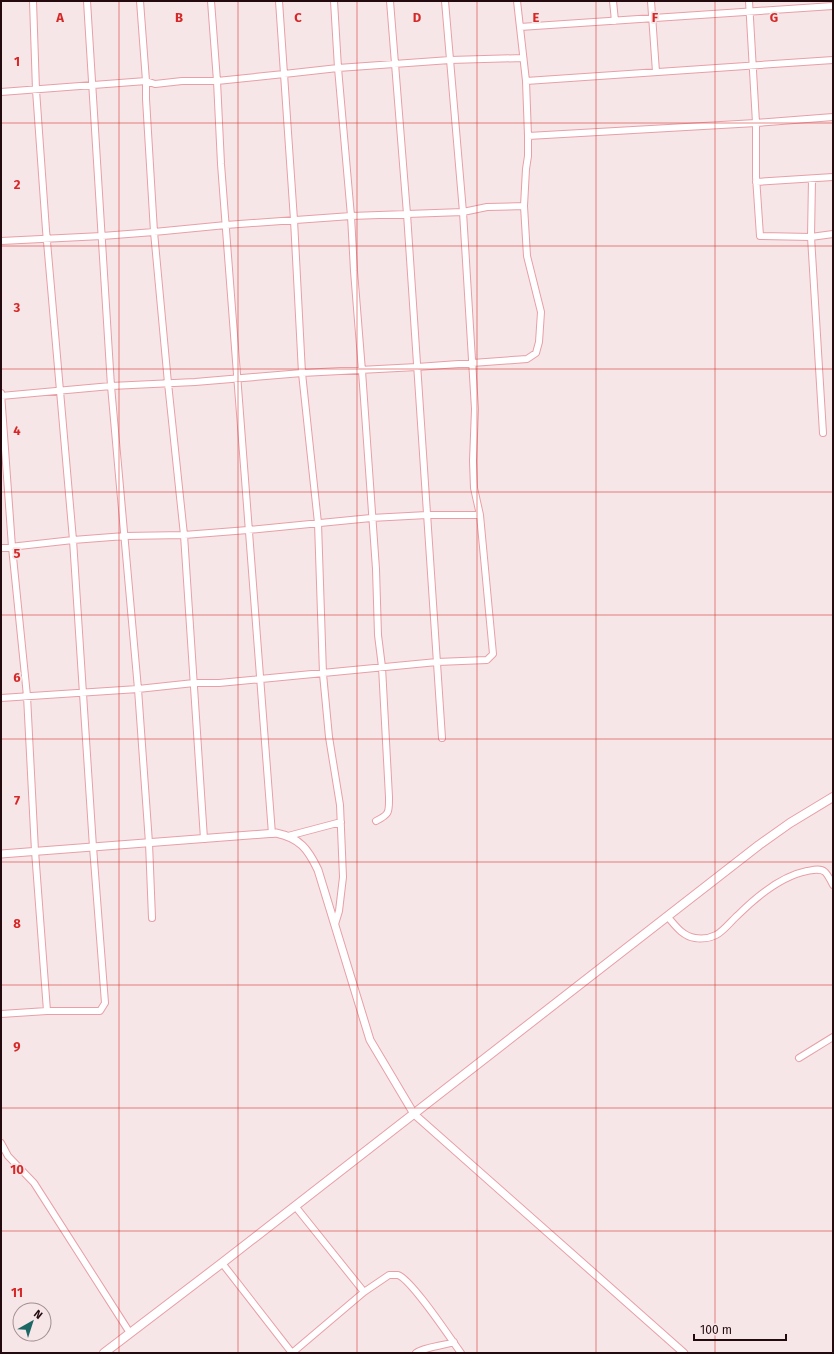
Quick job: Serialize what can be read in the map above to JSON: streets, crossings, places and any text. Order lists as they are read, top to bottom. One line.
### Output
{"scale_bar":"100 m","north":"top right","grid":{"columns":["A","B","C","D","E","F","G"],"rows":["1","2","3","4","5","6","7","8","9","10","11"]}}
